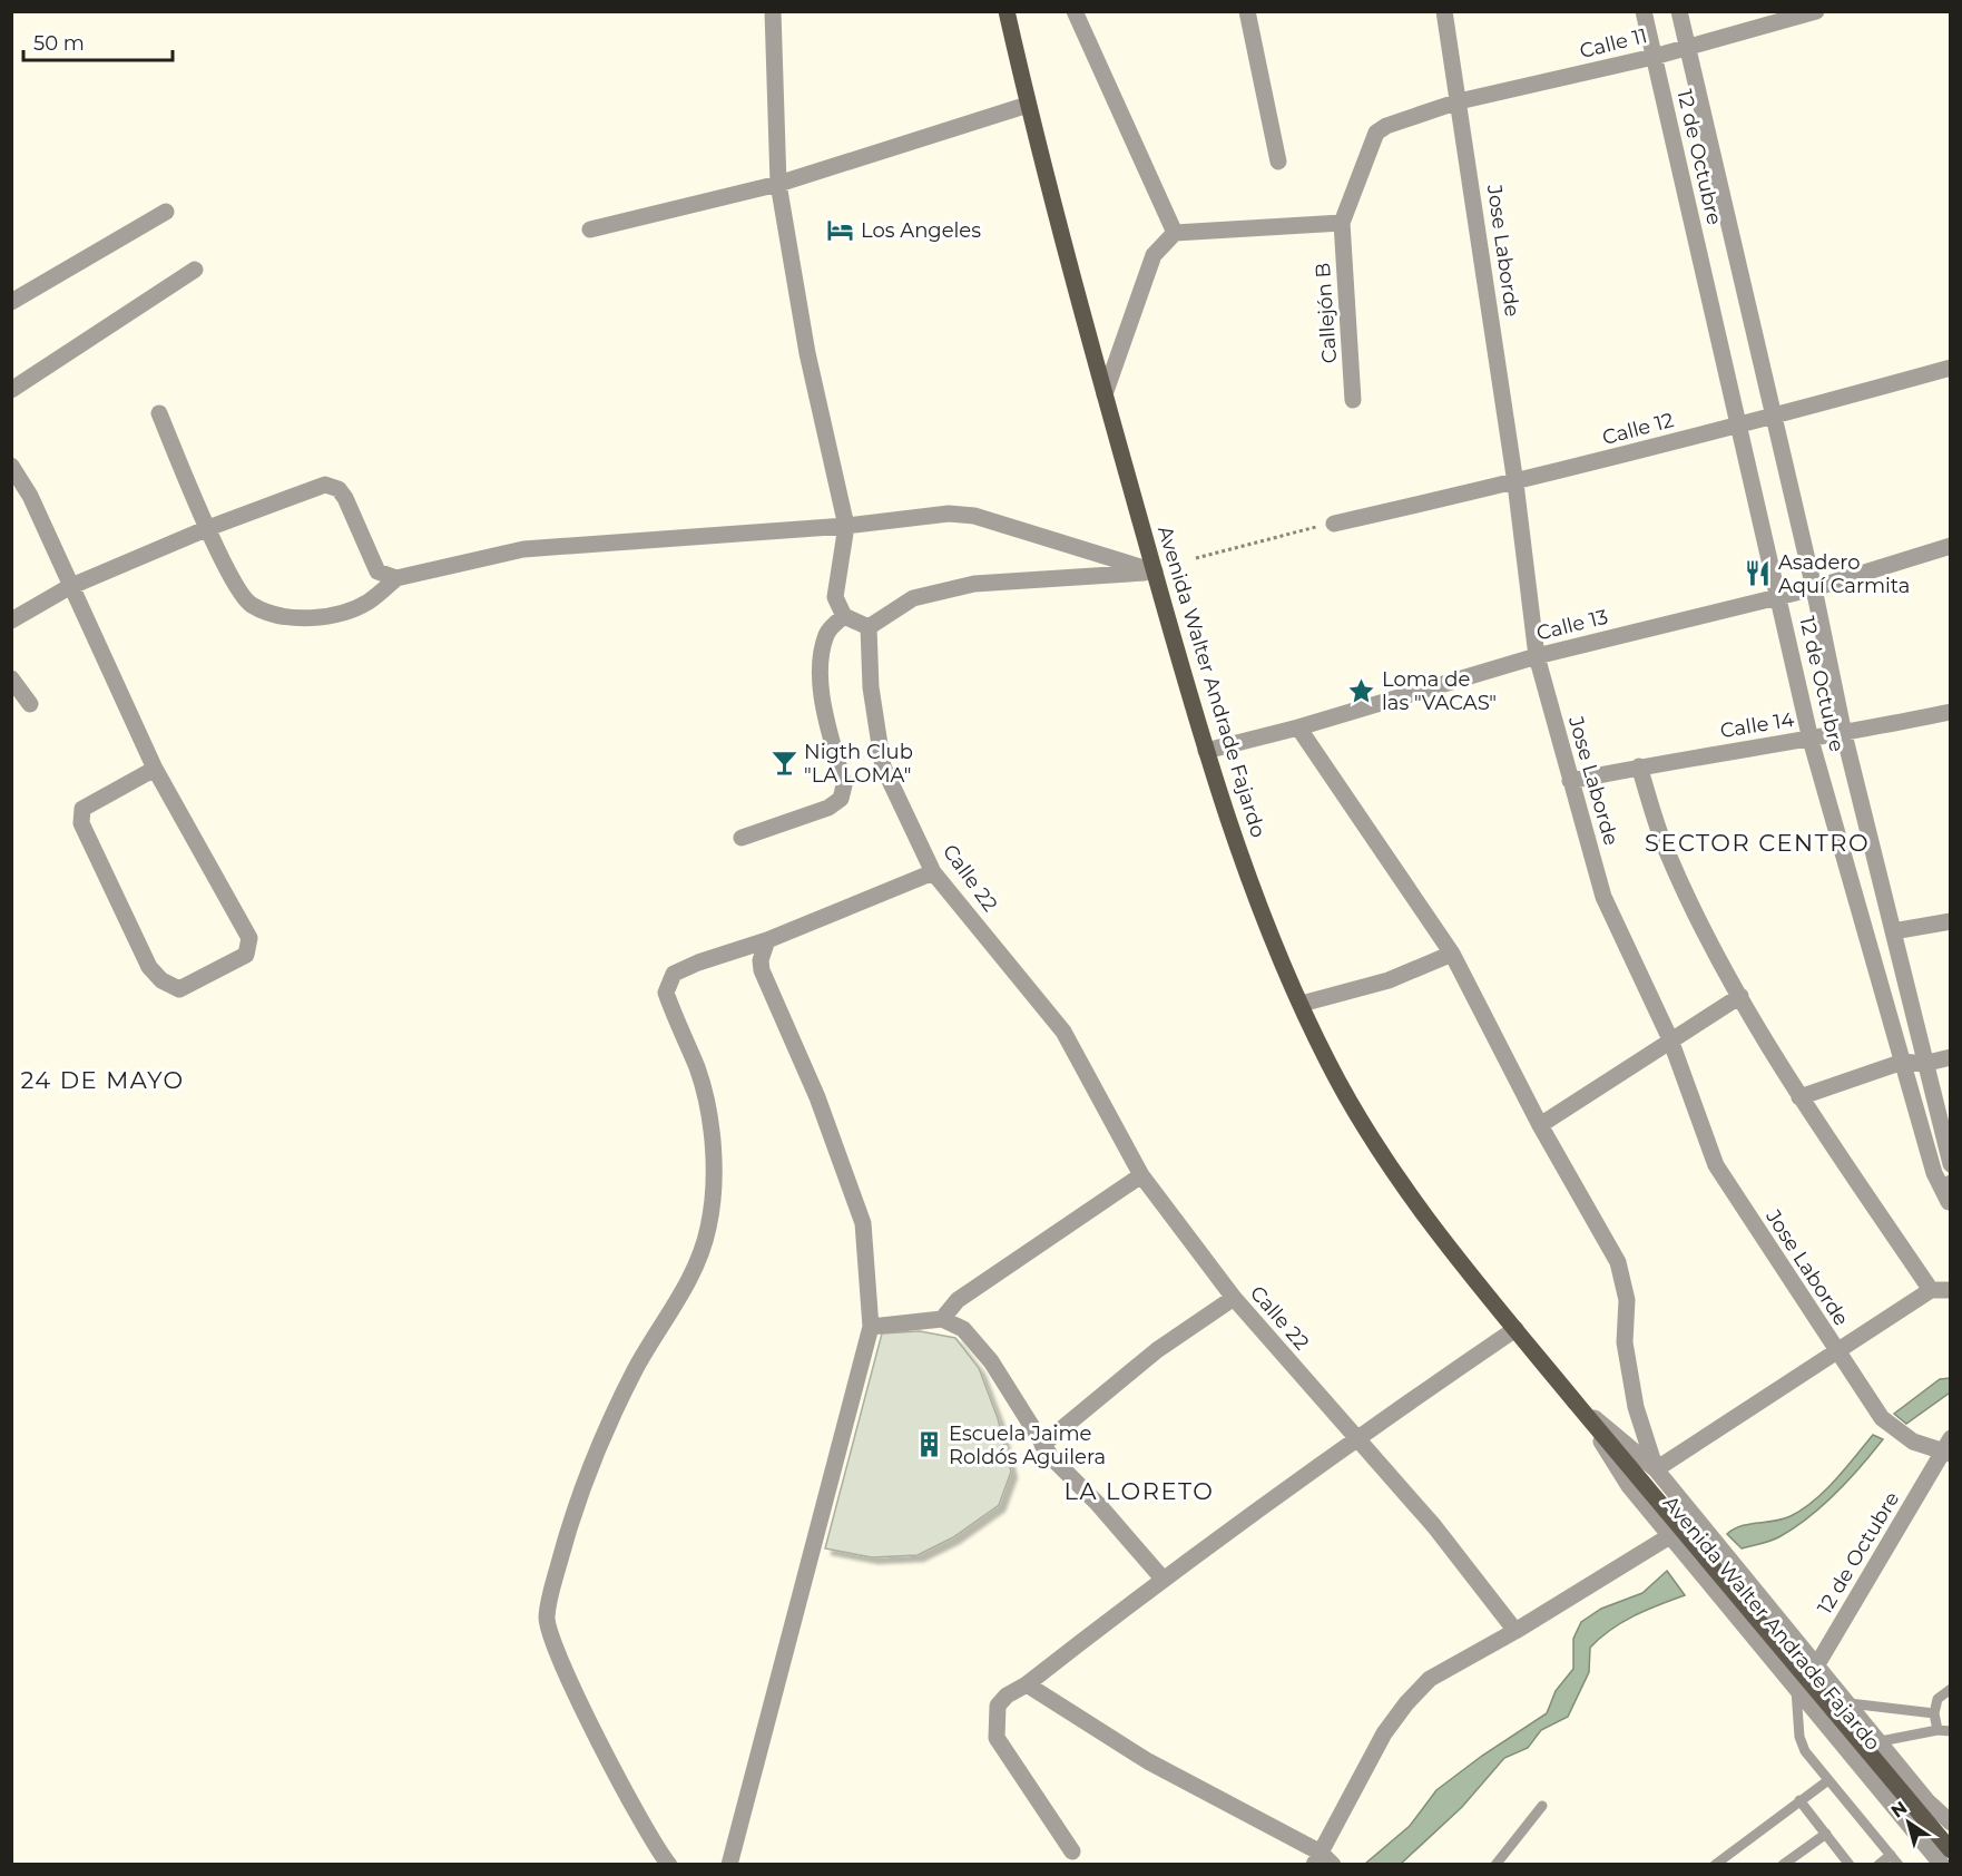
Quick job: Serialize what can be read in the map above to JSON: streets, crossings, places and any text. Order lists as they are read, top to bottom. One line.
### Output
{"streets":{"main road":["Avenida Walter Andrade Fajardo"],"street":["Calle 11","12 de Octubre","Jose Laborde","Callejón B","Calle 12","Calle 13","Calle 14","Calle 22"]},"crossings":[["Calle 11","12 de Octubre"],["Calle 11","Jose Laborde"],["Calle 11","Callejón B"],["12 de Octubre","Jose Laborde"],["12 de Octubre","Calle 12"],["12 de Octubre","Calle 13"],["12 de Octubre","Avenida Walter Andrade Fajardo"],["12 de Octubre","Calle 14"],["Jose Laborde","Calle 12"],["Jose Laborde","Calle 13"],["Jose Laborde","Calle 14"],["Calle 13","Avenida Walter Andrade Fajardo"]],"districts":["SECTOR CENTRO","24 DE MAYO","LA LORETO"],"places":{"hotel":["Los Angeles"],"restaurant":["Asadero Aquí Carmita"],"place":["Loma de las \"VACAS\""],"bar":["Nigth Club \"LA LOMA\""],"building":["Escuela Jaime Roldós Aguilera"]},"scale_bar":"50 m","north":"top left"}
